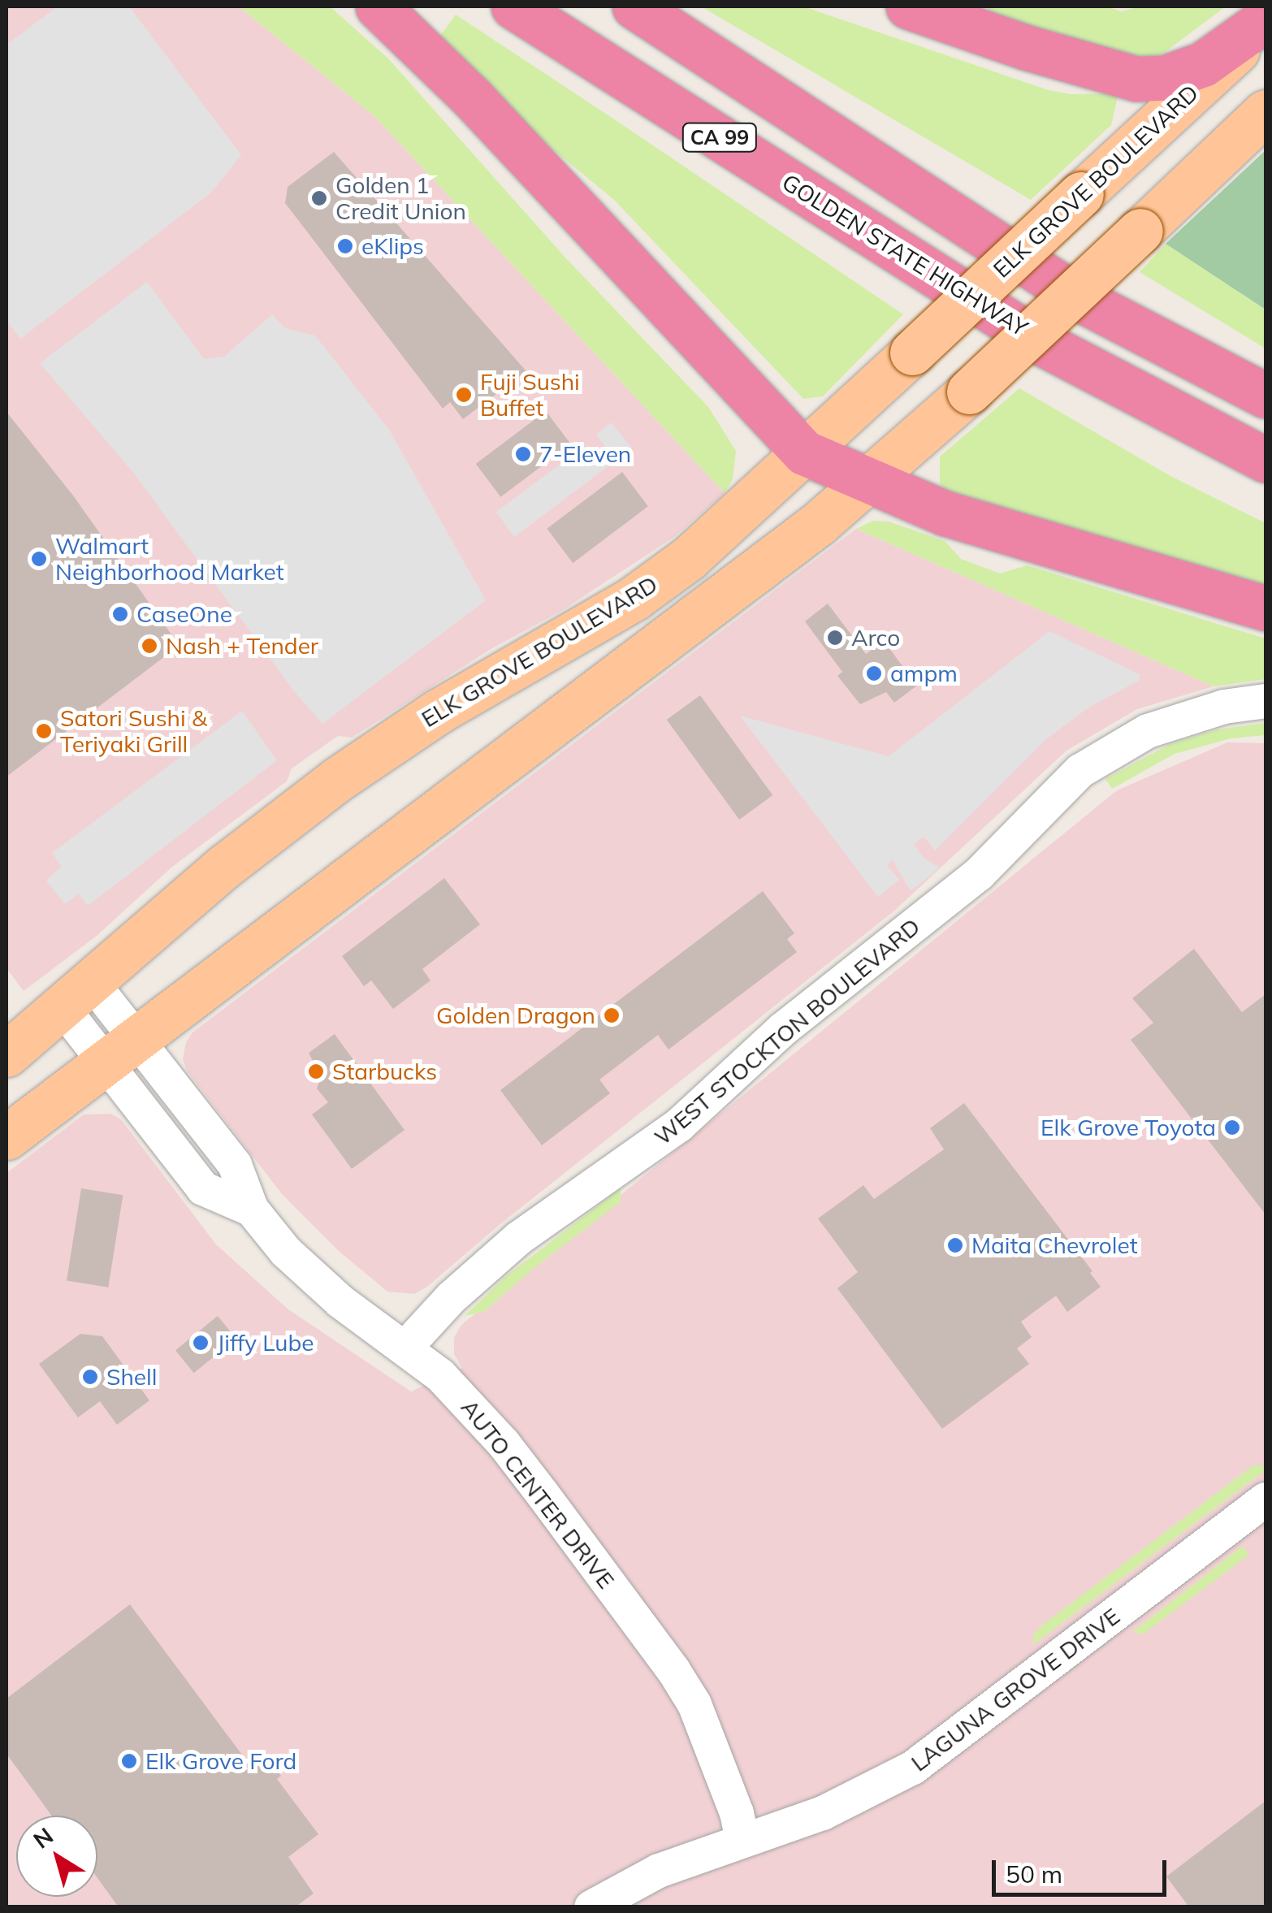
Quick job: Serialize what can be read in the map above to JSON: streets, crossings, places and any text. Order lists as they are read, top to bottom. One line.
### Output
{"streets":{"highway":["CA 99","GOLDEN STATE HIGHWAY"],"main road":["ELK GROVE BOULEVARD"],"street":["WEST STOCKTON BOULEVARD","AUTO CENTER DRIVE","LAGUNA GROVE DRIVE"]},"crossings":[["ELK GROVE BOULEVARD","AUTO CENTER DRIVE"],["WEST STOCKTON BOULEVARD","AUTO CENTER DRIVE"],["AUTO CENTER DRIVE","LAGUNA GROVE DRIVE"]],"places":["Golden 1 Credit Union","eKlips","Fuji Sushi Buffet","7-Eleven","Walmart Neighborhood Market","CaseOne","Arco","Nash + Tender","ampm","Satori Sushi & Teriyaki Grill","Golden Dragon","Starbucks","Elk Grove Toyota","Maita Chevrolet","Jiffy Lube","Shell","Elk Grove Ford"],"scale_bar":"50 m","north":"top left"}
